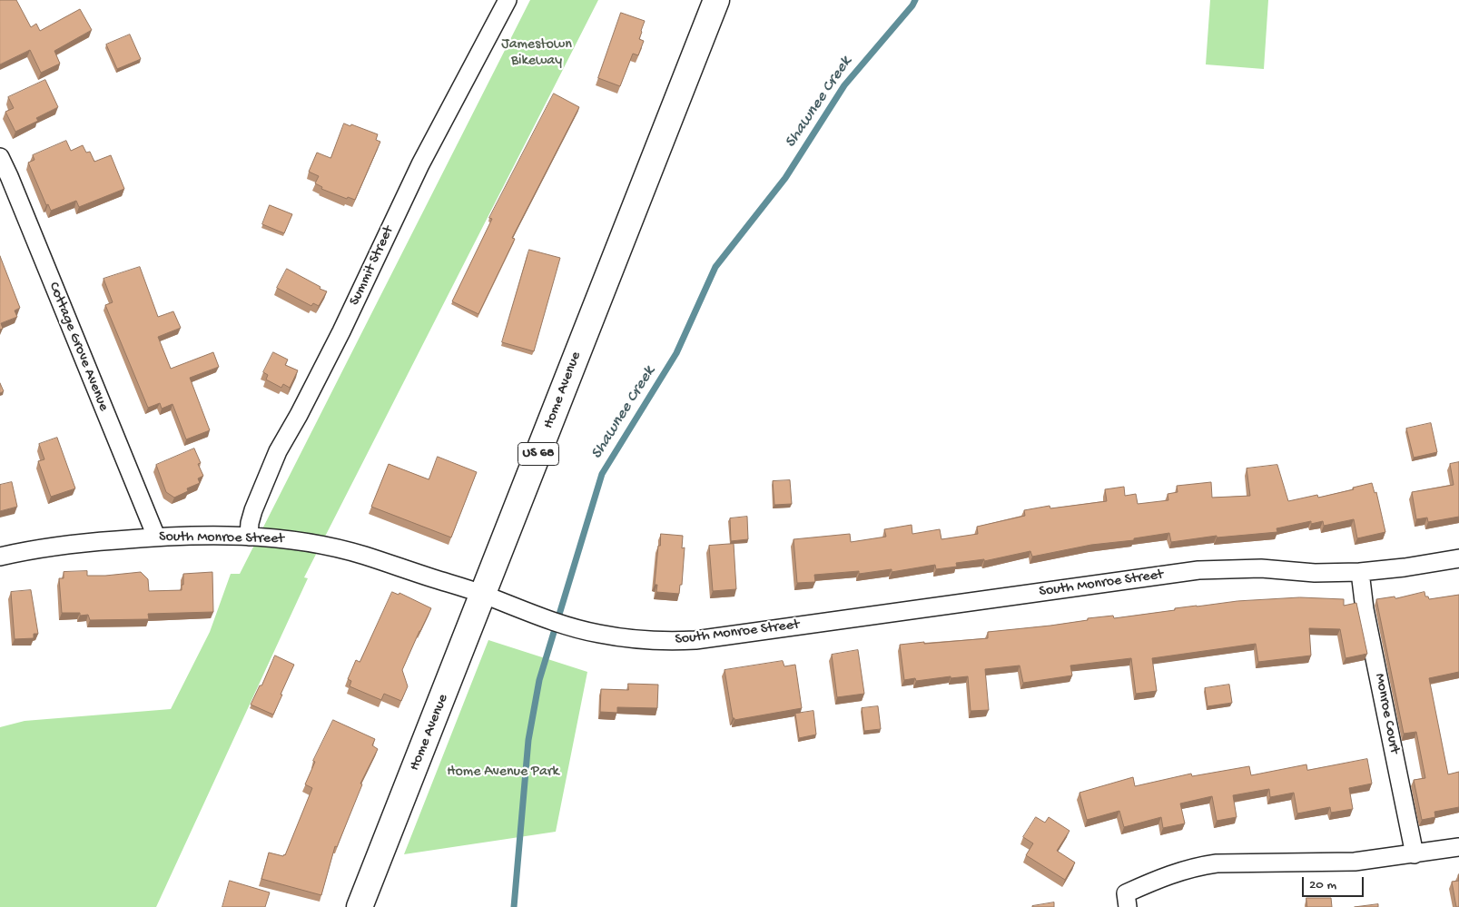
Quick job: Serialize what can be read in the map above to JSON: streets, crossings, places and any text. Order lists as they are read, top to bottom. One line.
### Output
{"streets":{"main road":["Home Avenue","US 68"],"street":["Summit Street","Cottage Grove Avenue","South Monroe Street","Monroe Court"]},"crossings":[["Summit Street","South Monroe Street"],["Cottage Grove Avenue","South Monroe Street"],["Home Avenue","South Monroe Street"],["South Monroe Street","Monroe Court"]],"water":["Shawnee Creek"],"parks":["Jamestown Bikeway","Home Avenue Park"],"scale_bar":"20 m"}
